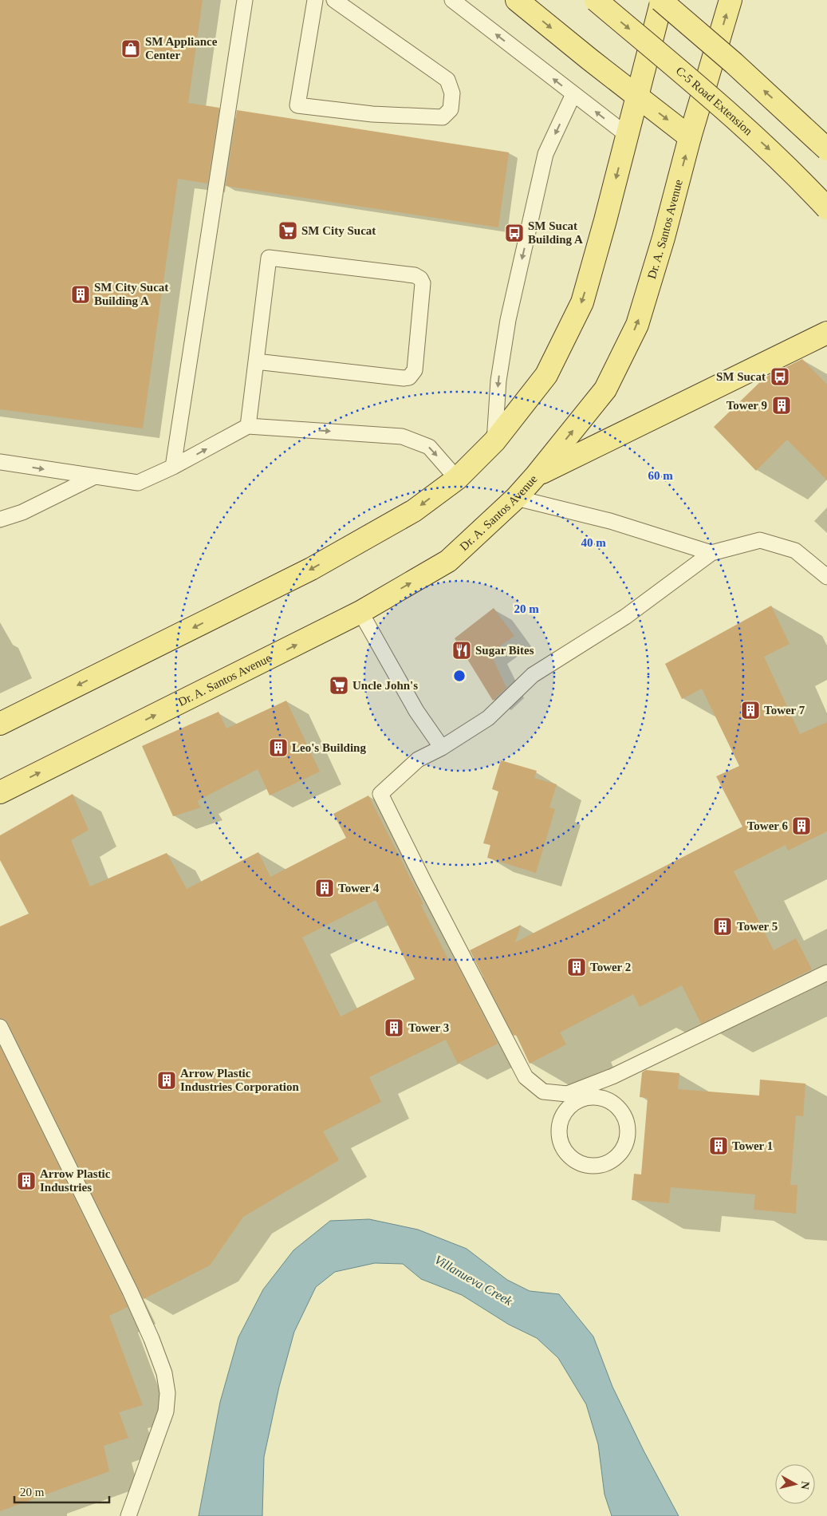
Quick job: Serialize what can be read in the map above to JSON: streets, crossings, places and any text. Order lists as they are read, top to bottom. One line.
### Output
{"streets":{"main road":["C-5 Road Extension","Dr. A. Santos Avenue"]},"water":["Villanueva Creek"],"places":{"shop":["SM Appliance Center"],"supermarket":["SM City Sucat","Uncle John's"],"bus stop":["SM Sucat Building A","SM Sucat"],"building":["SM City Sucat Building A","Tower 9","Tower 7","Leo's Building","Tower 6","Tower 4","Tower 5","Tower 2","Tower 3","Arrow Plastic Industries Corporation","Tower 1","Arrow Plastic Industries"],"restaurant":["Sugar Bites"]},"scale_bar":"20 m","north":"right","rings":["60 m","40 m","20 m"]}
